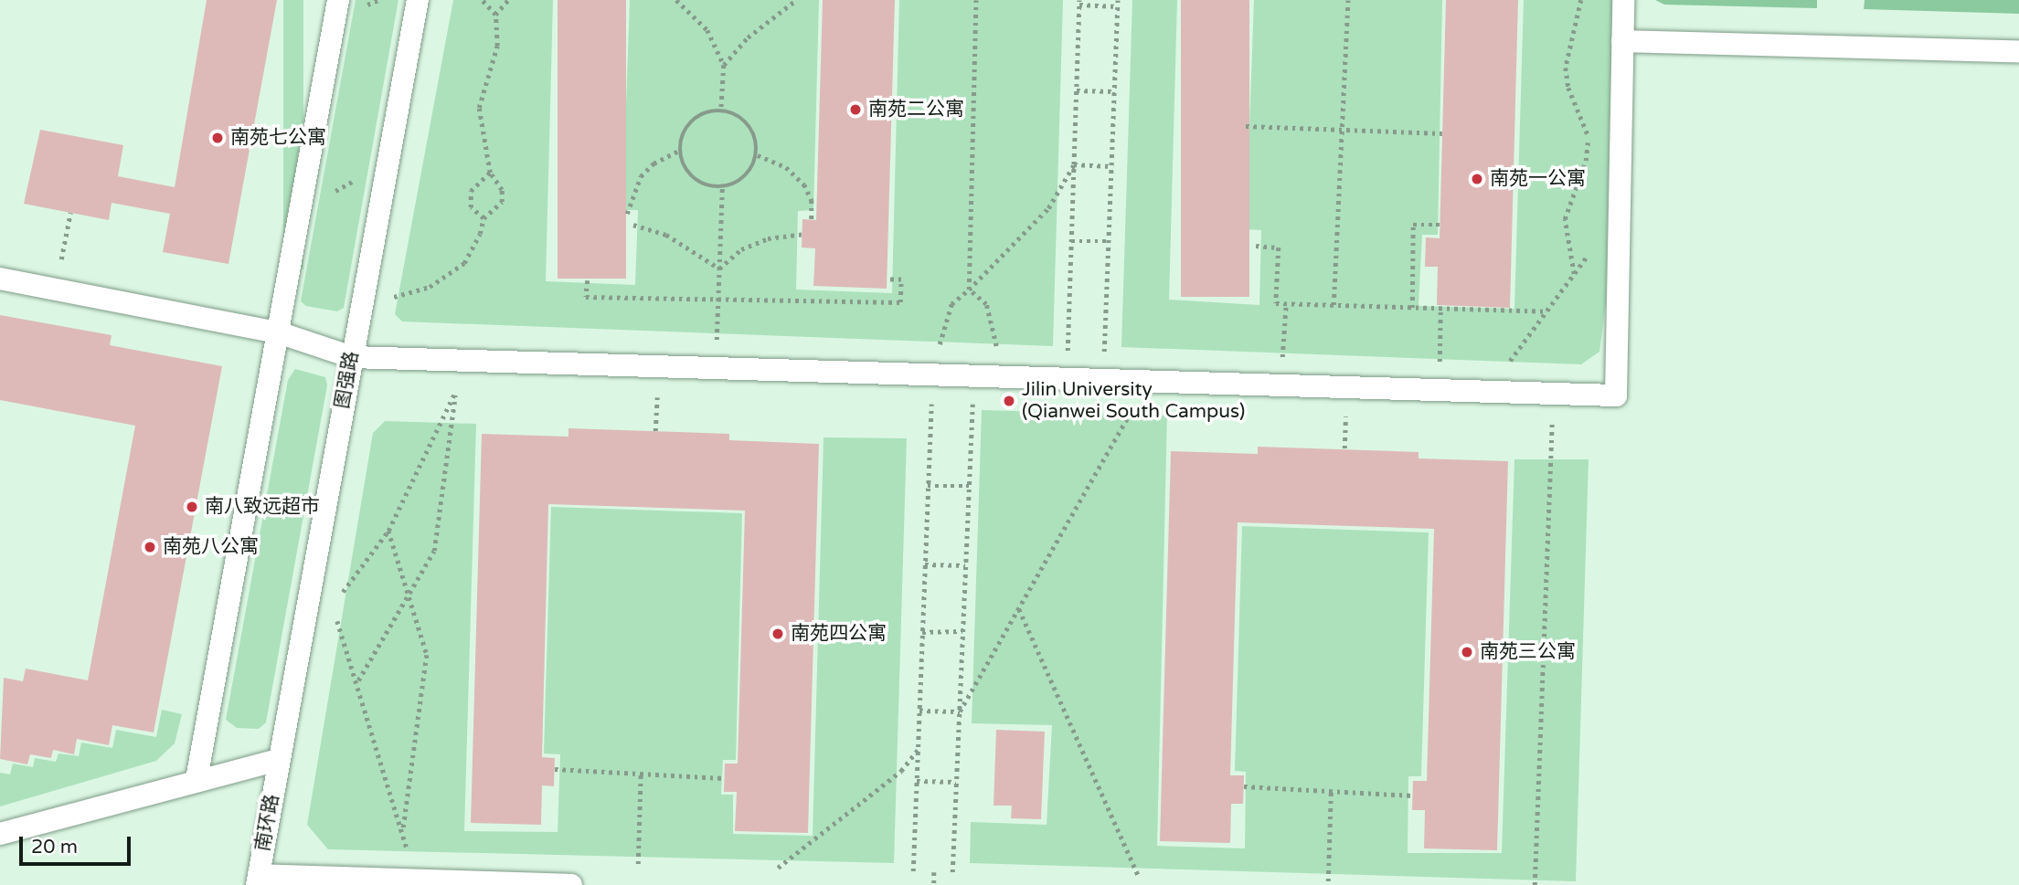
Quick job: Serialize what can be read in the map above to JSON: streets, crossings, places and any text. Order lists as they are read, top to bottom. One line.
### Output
{"streets":{"lane":["图强路","南环路"]},"crossings":[["图强路","南环路"]],"places":["南苑二公寓","南苑七公寓","南苑一公寓","Jilin University (Qianwei South Campus)","南八致远超市","南苑八公寓","南苑四公寓","南苑三公寓"],"scale_bar":"20 m"}
